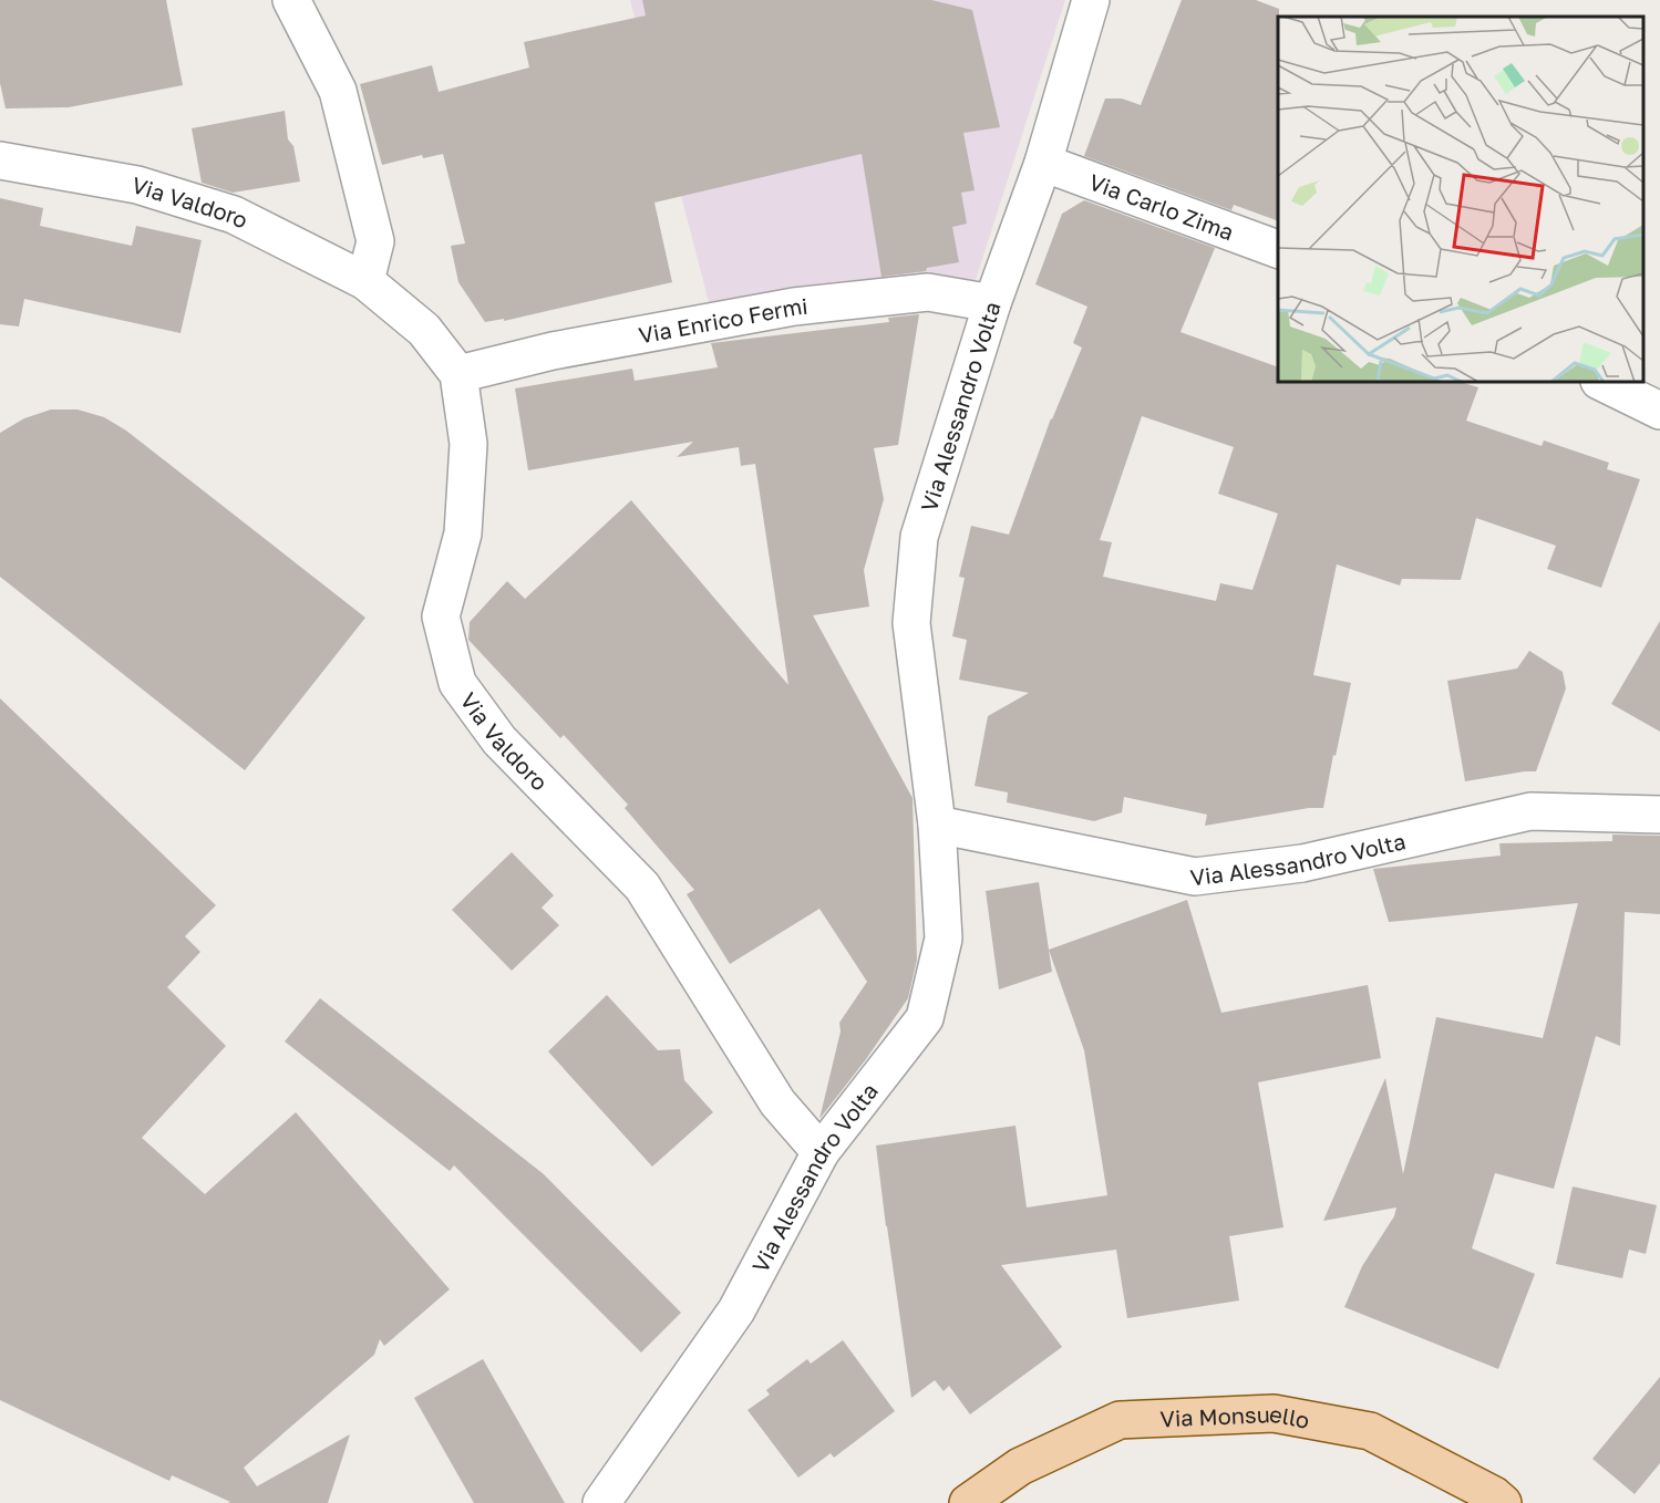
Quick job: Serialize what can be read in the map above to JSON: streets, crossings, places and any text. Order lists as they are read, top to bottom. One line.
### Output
{"streets":{"main road":["Via Monsuello"],"street":["Via Valdoro","Via Carlo Zima","Via Enrico Fermi","Via Alessandro Volta"]},"crossings":[["Via Valdoro","Via Enrico Fermi"],["Via Valdoro","Via Alessandro Volta"],["Via Carlo Zima","Via Alessandro Volta"],["Via Enrico Fermi","Via Alessandro Volta"]]}
